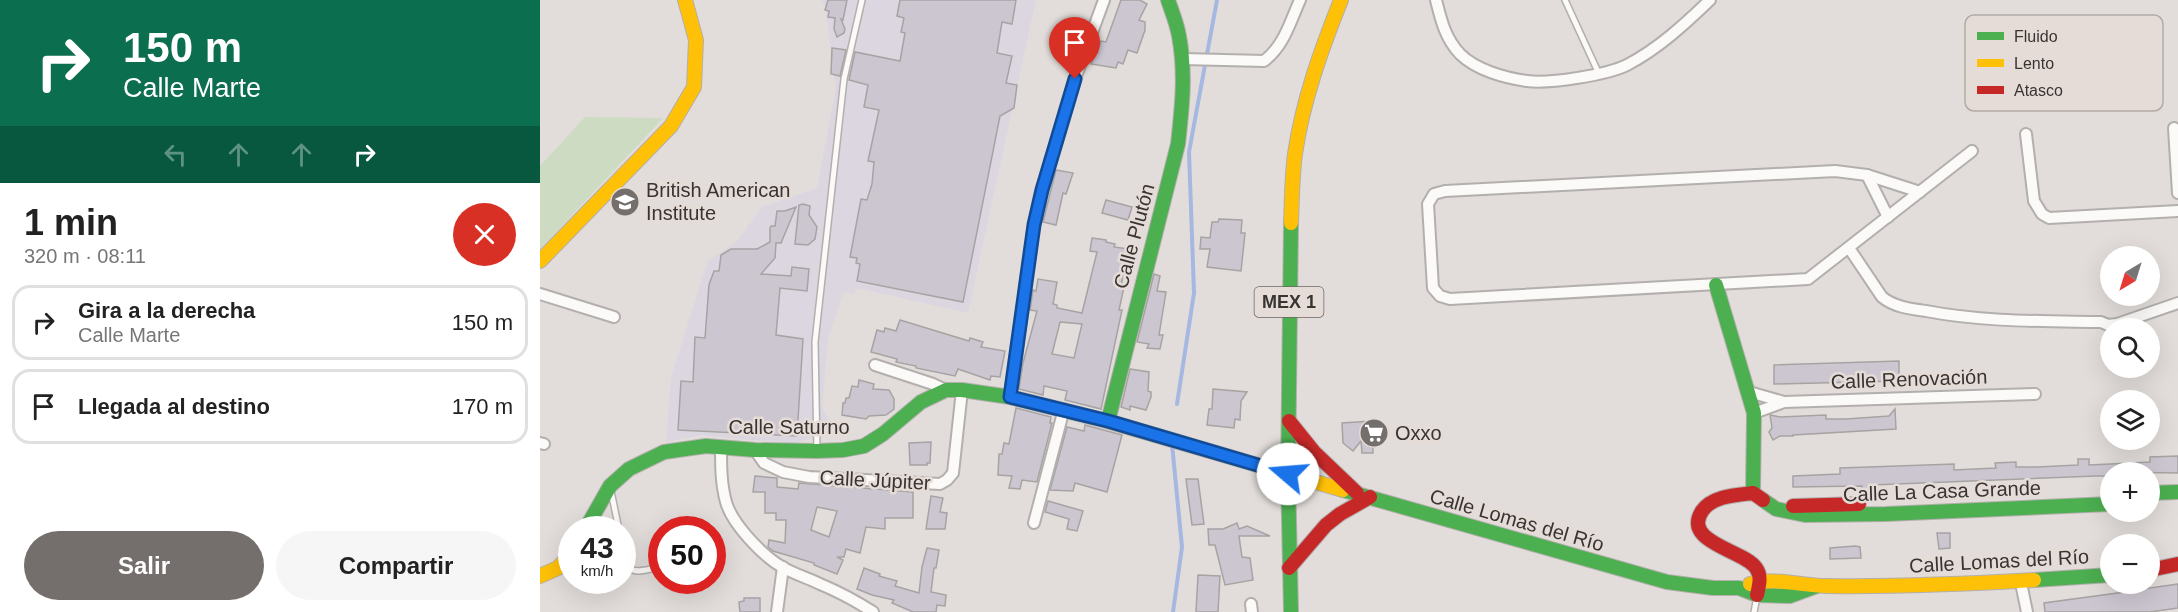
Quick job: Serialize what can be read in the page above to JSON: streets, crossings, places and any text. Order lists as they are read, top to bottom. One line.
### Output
{"streets":{"street":["Calle Plutón","MEX 1","Calle Renovación","Calle Saturno","Calle Júpiter","Calle La Casa Grande","Calle Lomas del Río"]},"crossings":[["Calle Plutón","Calle Saturno"],["MEX 1","Calle Saturno"],["MEX 1","Calle Lomas del Río"],["Calle Saturno","Calle Júpiter"],["Calle Saturno","Calle Lomas del Río"]],"places":{"school or university":["British American Institute"],"supermarket":["Oxxo"]},"legend":["Fluido","Lento","Atasco"],"north":"bottom left","page":{"turn":["150 m","Calle Marte"],"heading":["1 min","320 m · 08:11"],"map_buttons":["+","−"],"list":[{"name":"Gira a la derecha","note":"Calle Marte","value":"150 m"},{"name":"Llegada al destino","value":"170 m"}],"speed":"43 km/h","limit":"50","buttons":["Salir","Compartir"]}}
